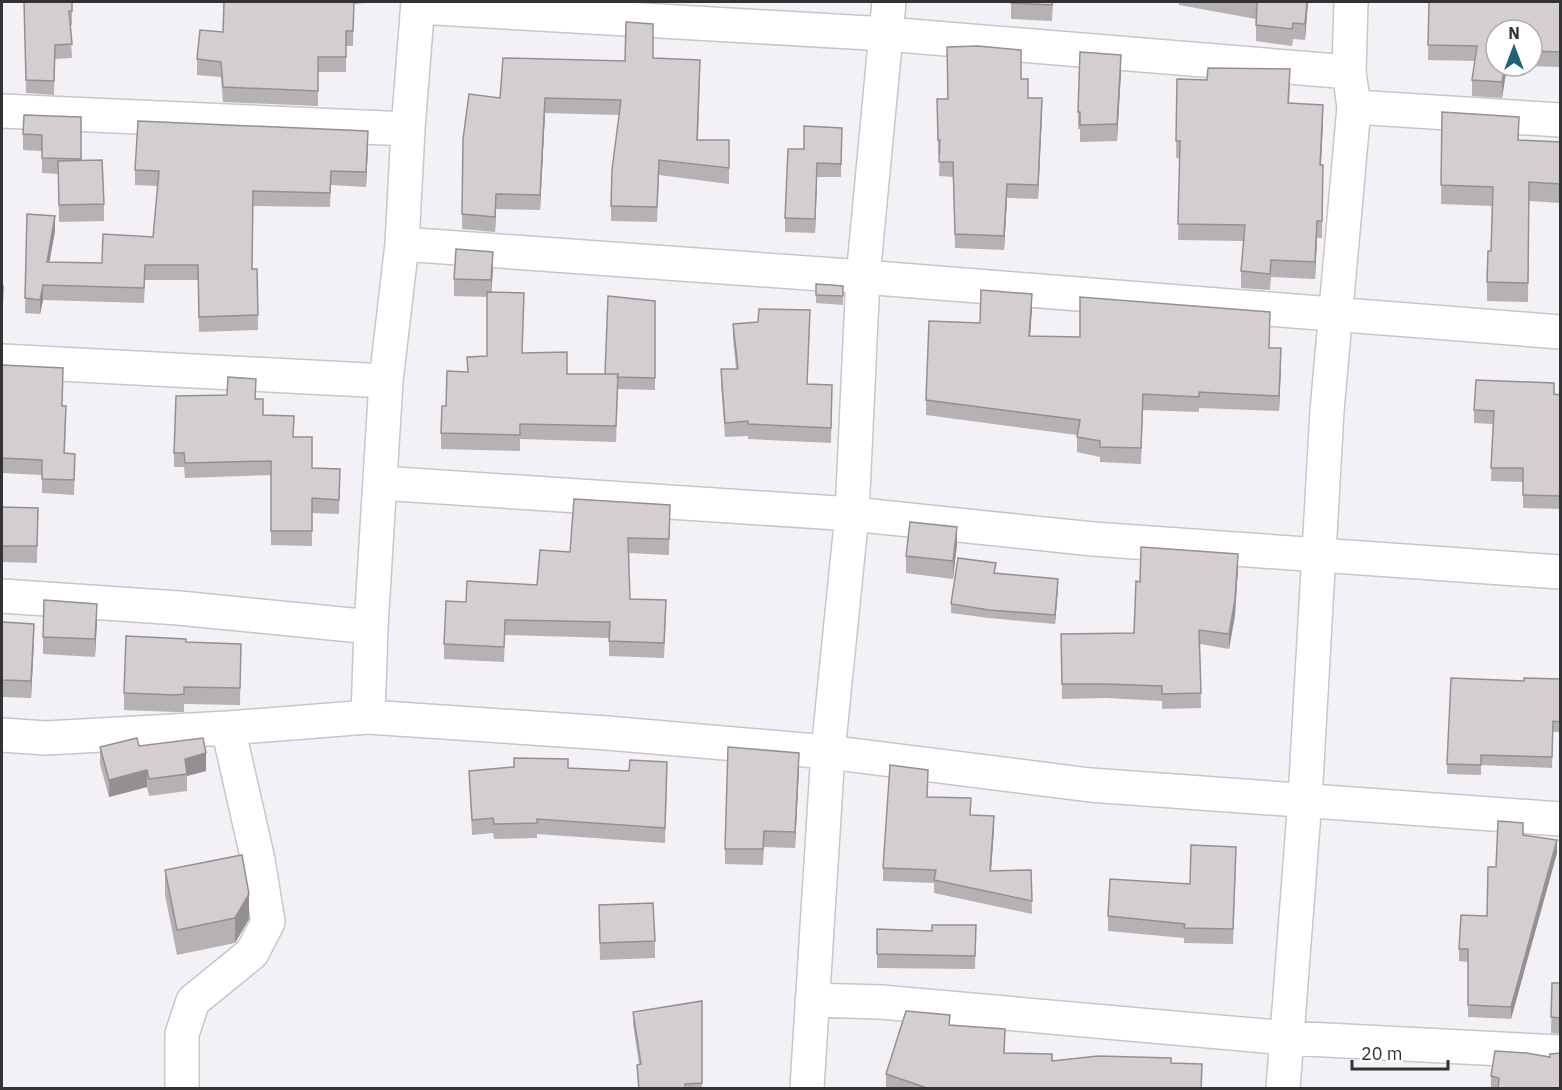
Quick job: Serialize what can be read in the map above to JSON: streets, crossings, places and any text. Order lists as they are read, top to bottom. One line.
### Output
{"scale_bar":"20 m","north":"top"}
